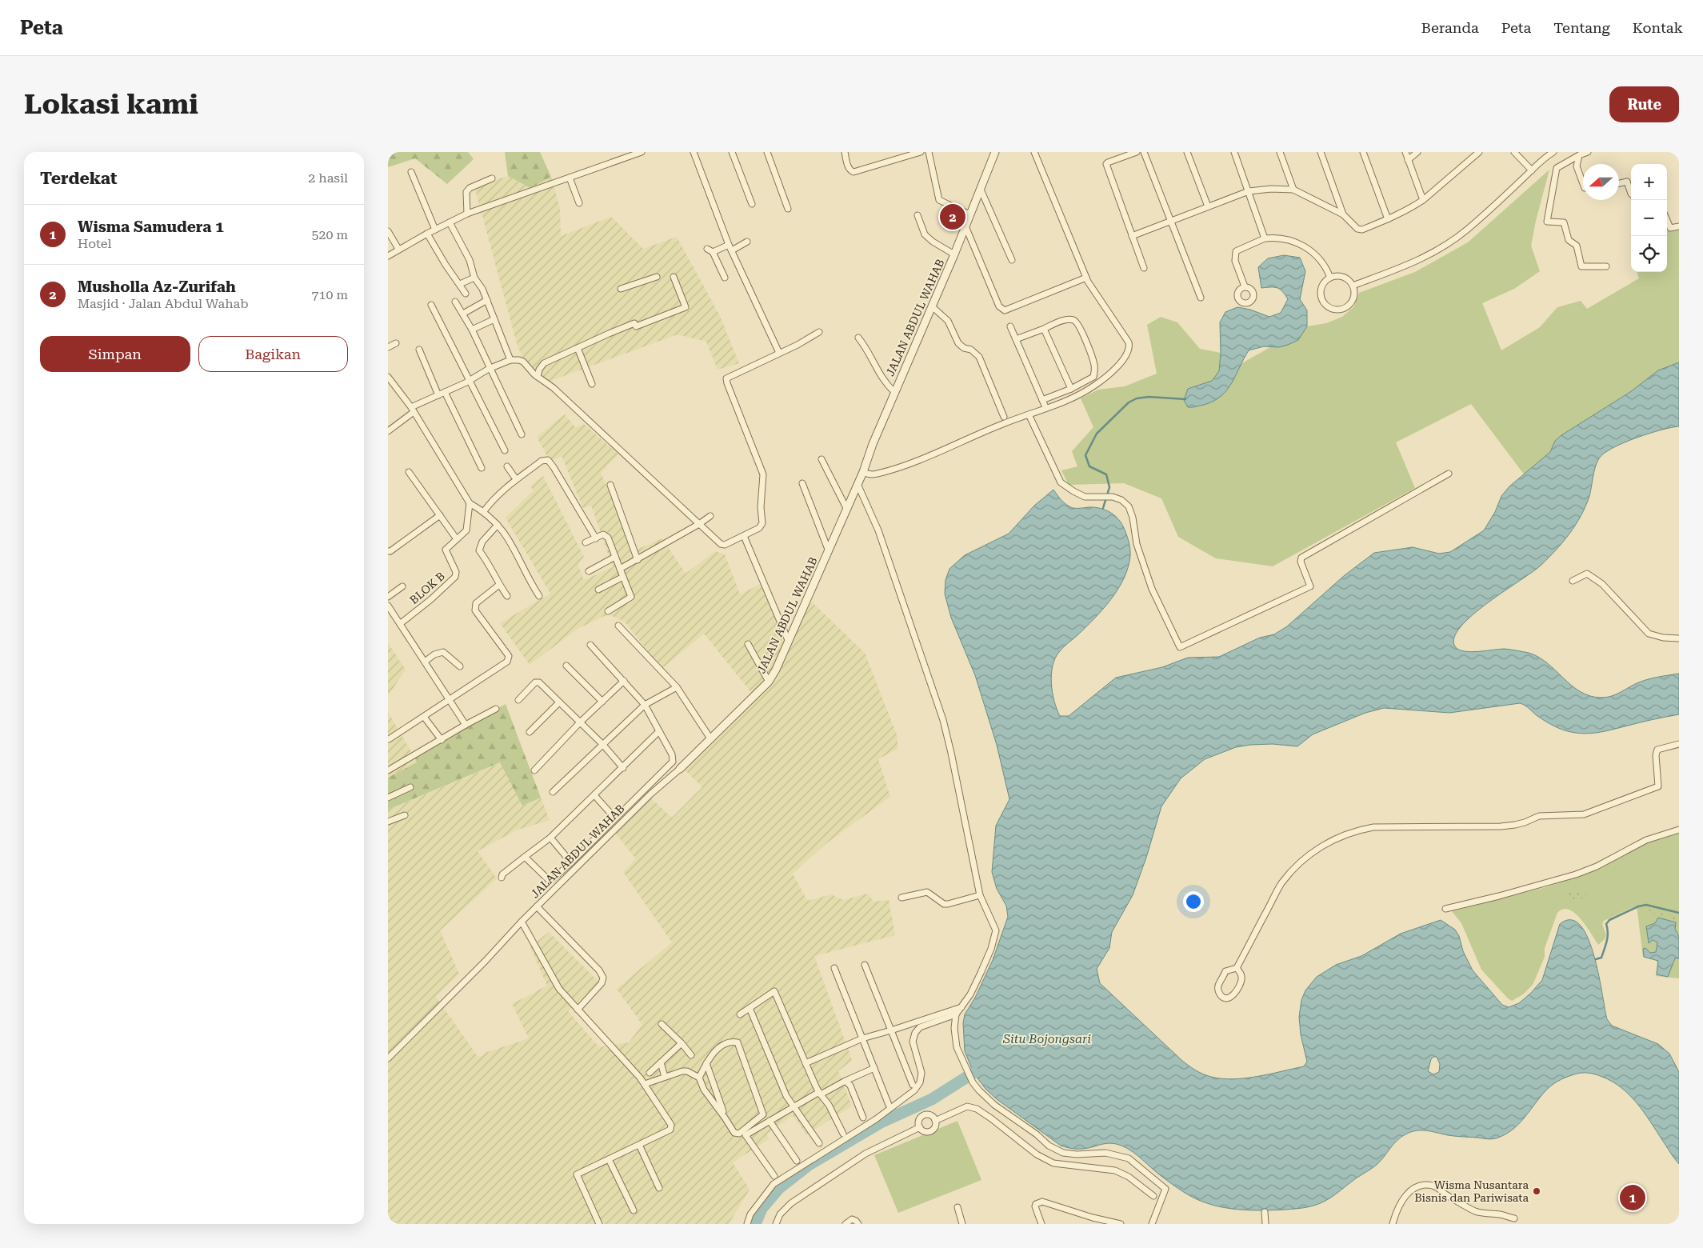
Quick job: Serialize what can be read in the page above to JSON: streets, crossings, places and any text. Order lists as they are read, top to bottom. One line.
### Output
{"streets":{"street":["JALAN ABDUL WAHAB","BLOK B"]},"water":["Situ Bojongsari"],"places":["Wisma Nusantara Bisnis dan Pariwisata"],"north":"left","page":{"header":"Peta","nav":["Beranda","Peta","Tentang","Kontak"],"buttons":["Rute",["Simpan","Bagikan"]],"title":"Lokasi kami","heading":["Terdekat","2 hasil"],"map_buttons":["+","−"],"pins":["2","1"],"list":[{"mark":"1","name":"Wisma Samudera 1","note":"Hotel","value":"520 m"},{"mark":"2","name":"Musholla Az-Zurifah","note":"Masjid · Jalan Abdul Wahab","value":"710 m"}]}}
